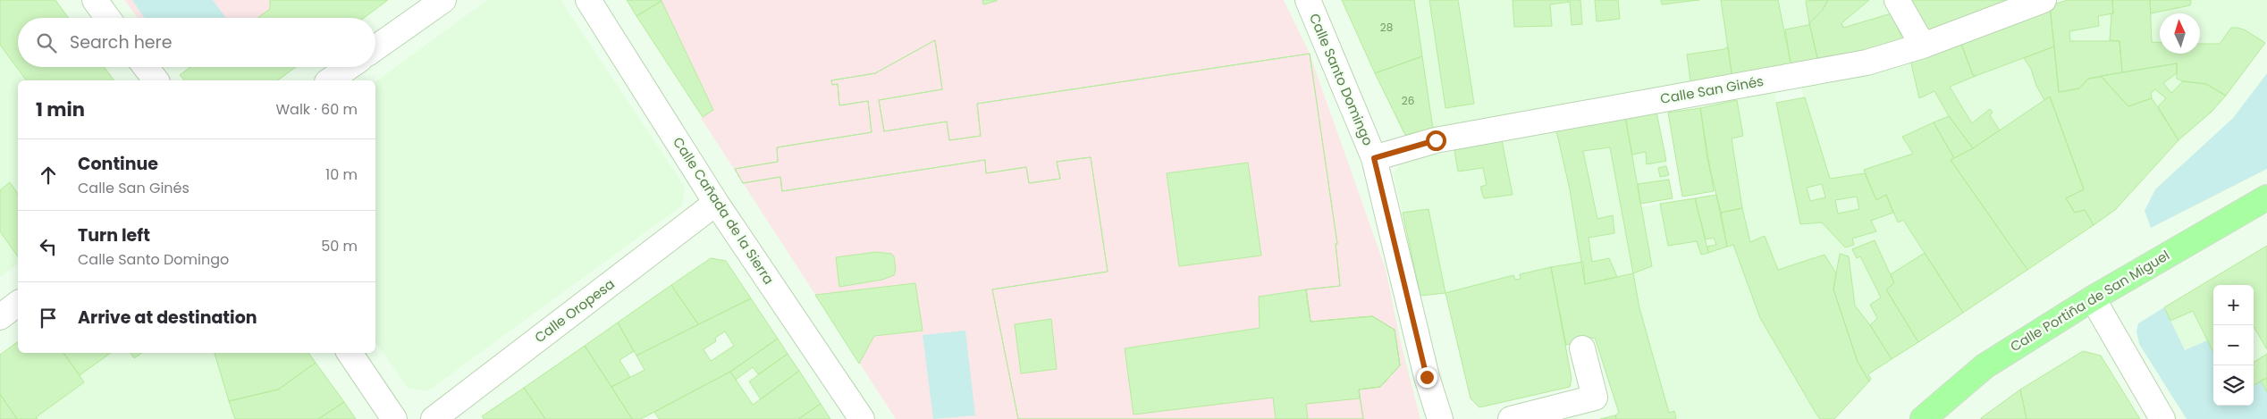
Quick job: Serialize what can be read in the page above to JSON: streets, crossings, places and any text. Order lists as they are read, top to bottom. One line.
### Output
{"streets":{"main road":["Calle Portiña de San Miguel"],"street":["Calle Santo Domingo","Calle San Ginés","Calle Cañada de la Sierra","Calle Oropesa"]},"crossings":[["Calle Santo Domingo","Calle San Ginés"],["Calle Cañada de la Sierra","Calle Oropesa"]],"house_numbers":["28","26"],"north":"top","page":{"search":"Search here","heading":["1 min","Walk · 60 m"],"list":[["Continue","Calle San Ginés","10 m"],["Turn left","Calle Santo Domingo","50 m"],"Arrive at destination"],"map_buttons":["+","−"]}}
